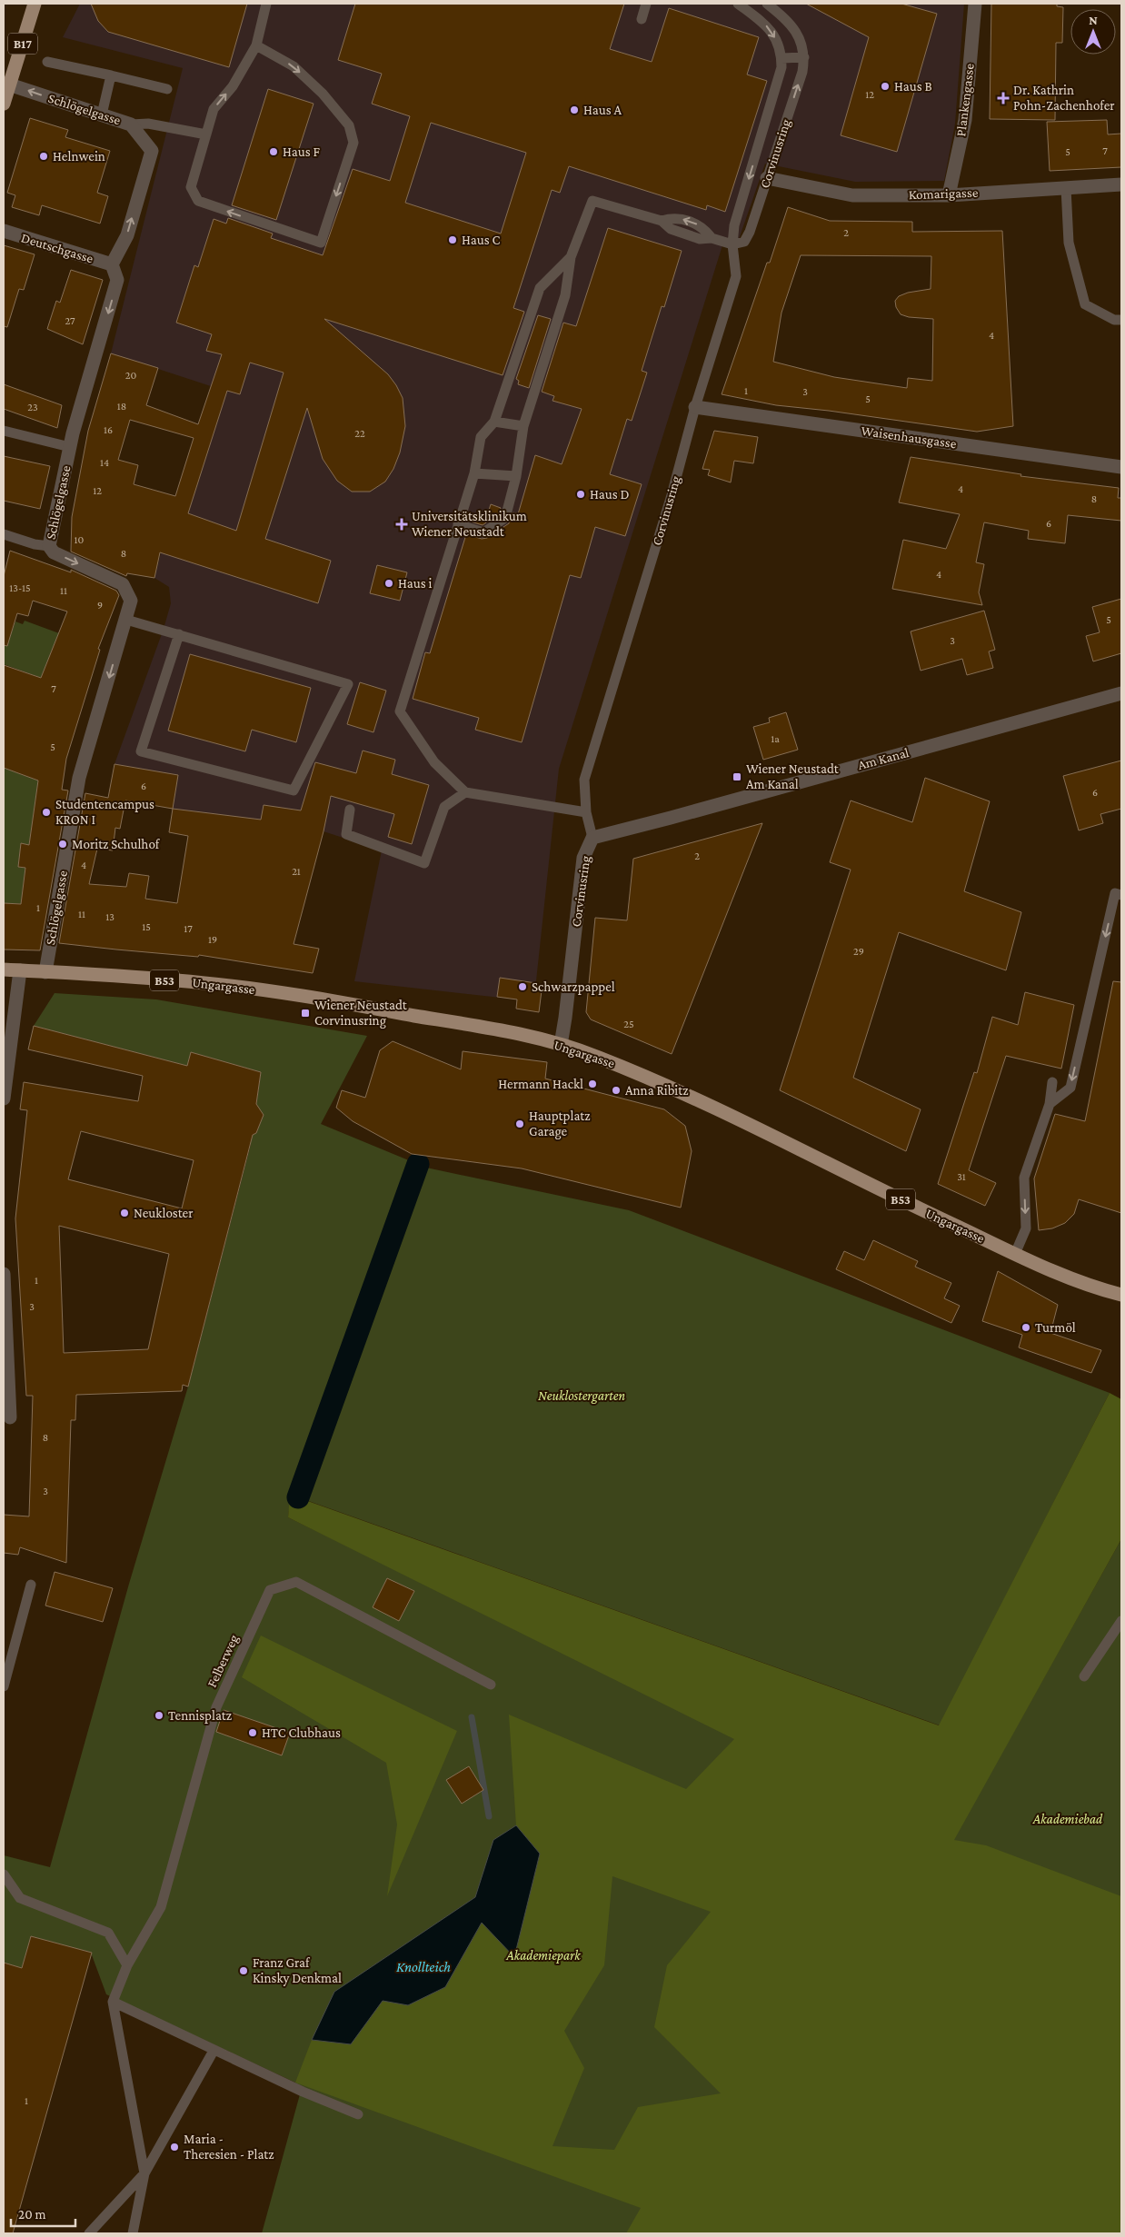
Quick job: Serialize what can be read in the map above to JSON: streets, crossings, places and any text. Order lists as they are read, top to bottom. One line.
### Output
{"streets":{"main road":["B17","B53","Ungargasse"],"street":["Plankengasse","Schlögelgasse","Corvinusring","Komarigasse","Deutschgasse","Waisenhausgasse","Am Kanal"],"lane":["Felberweg"]},"crossings":[["B17","Schlögelgasse"],["Plankengasse","Komarigasse"],["Schlögelgasse","Deutschgasse"],["Schlögelgasse","Ungargasse"],["Corvinusring","Komarigasse"],["Corvinusring","Waisenhausgasse"],["Corvinusring","Am Kanal"],["Corvinusring","Ungargasse"]],"water":["Knollteich"],"parks":["Neuklostergarten","Akademiebad","Akademiepark"],"places":{"other":["Haus B","Haus A","Haus F","Helnwein","Haus C","Haus D","Haus i","Studentencampus KRON I","Moritz Schulhof","Schwarzpappel","Hermann Hackl","Anna Ribitz","Hauptplatz Garage","Neukloster","Turmöl","Tennisplatz","HTC Clubhaus","Franz Graf Kinsky Denkmal","Maria - Theresien - Platz"],"health":["Dr. Kathrin Pohn-Zachenhofer","Universitätsklinikum Wiener Neustadt"],"transit":["Wiener Neustadt Am Kanal","Wiener Neustadt Corvinusring"]},"house_numbers":["12","7","5","2","27","4","20","1","3","5","18","23","16","22","14","4","12","8","6","10","8","4","13-15","11","9","5","3","7","1a","5","6","6","2","4","21","1","11","13","15","17","19","29","25","31","1","3","8","3","1"],"scale_bar":"20 m","north":"top"}
